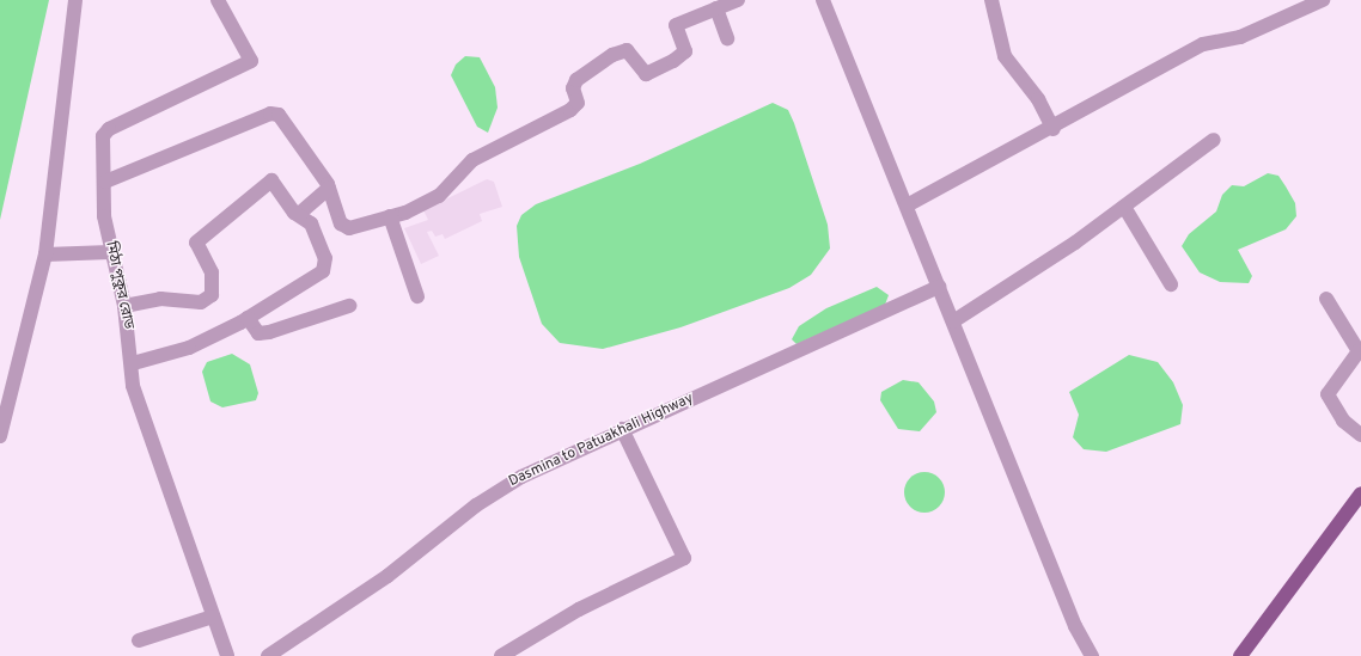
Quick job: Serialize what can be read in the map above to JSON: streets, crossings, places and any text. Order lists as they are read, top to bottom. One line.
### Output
{"streets":{"street":["মিঠা পুকুর রোড","Dasmina to Patuakhali Highway"]}}
